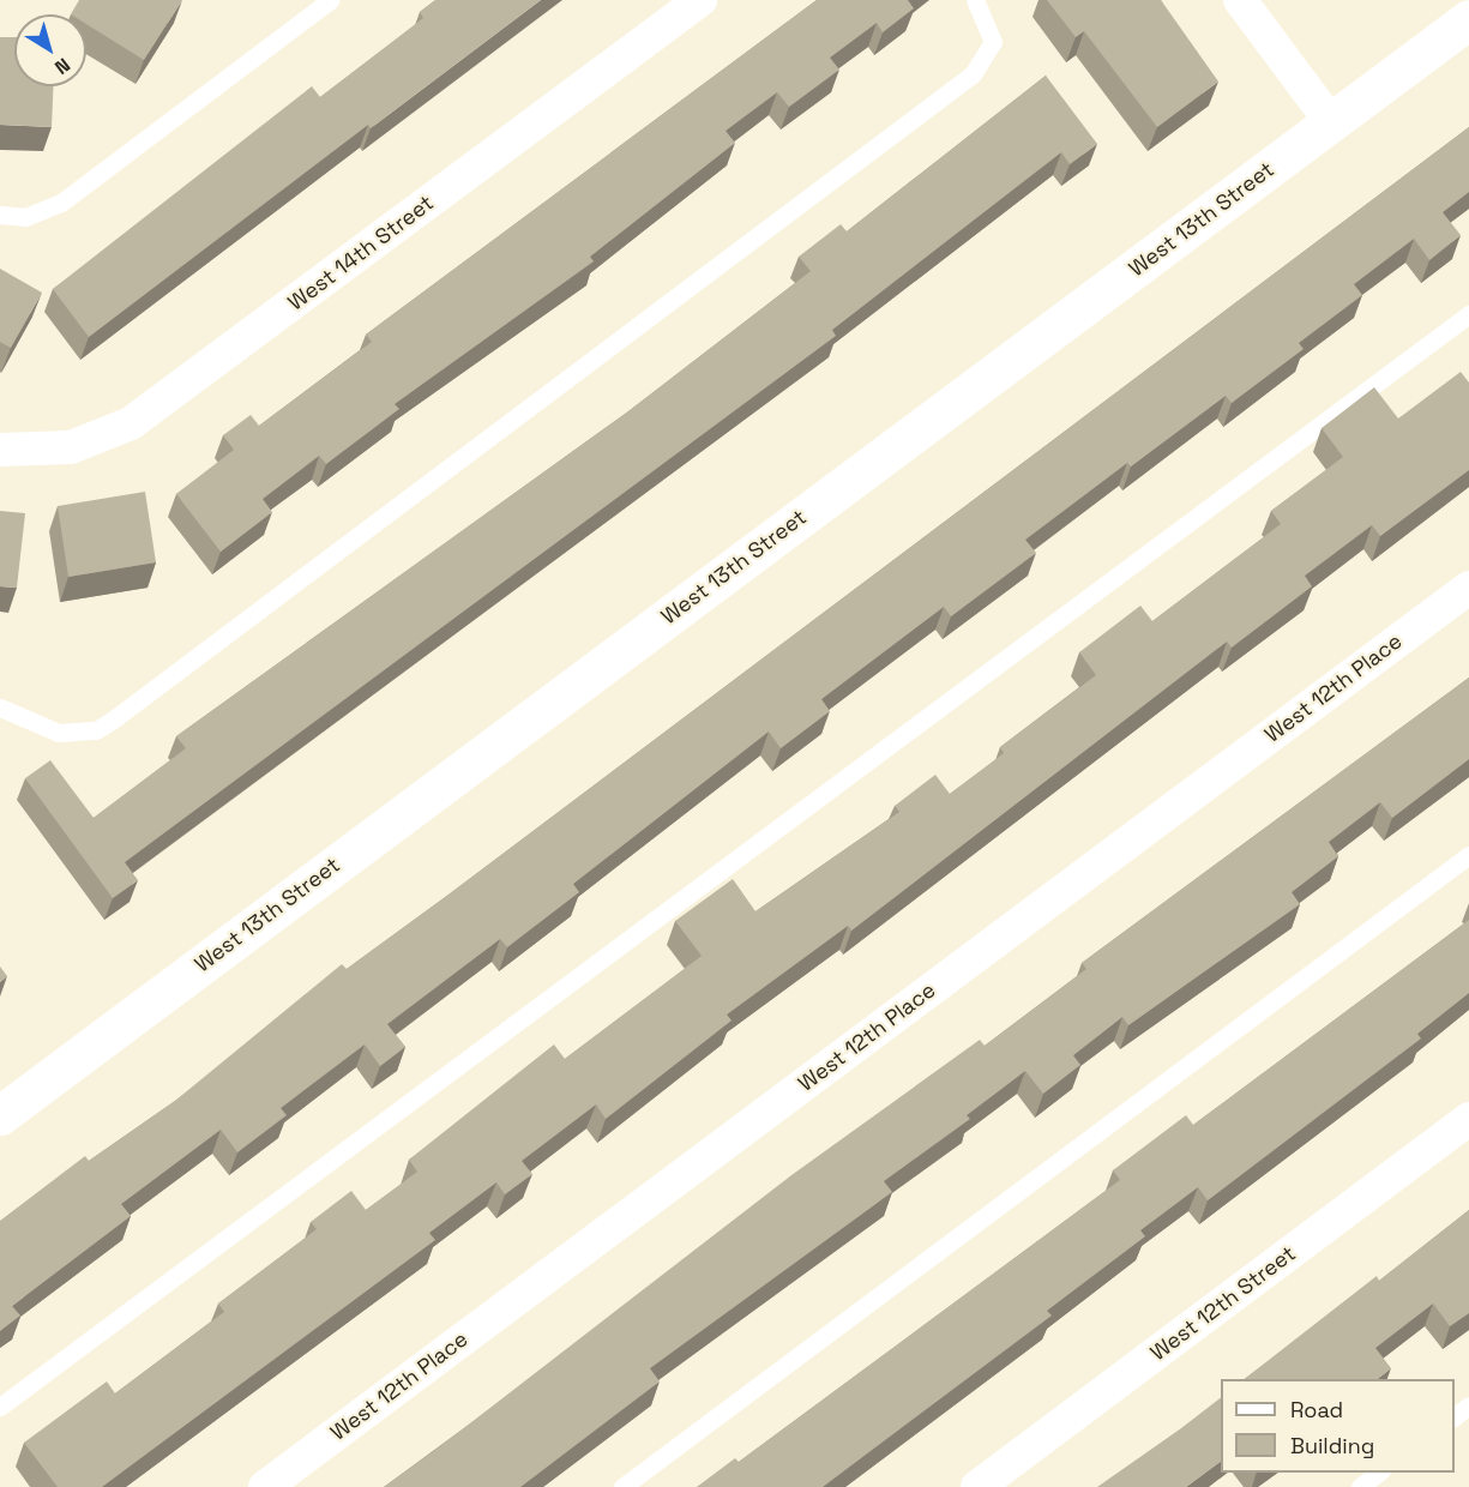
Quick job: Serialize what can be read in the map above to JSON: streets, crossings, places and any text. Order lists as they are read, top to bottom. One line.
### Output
{"streets":{"street":["West 13th Street","West 14th Street","West 12th Place","West 12th Street"]},"legend":["Road","Building"],"north":"bottom right"}
